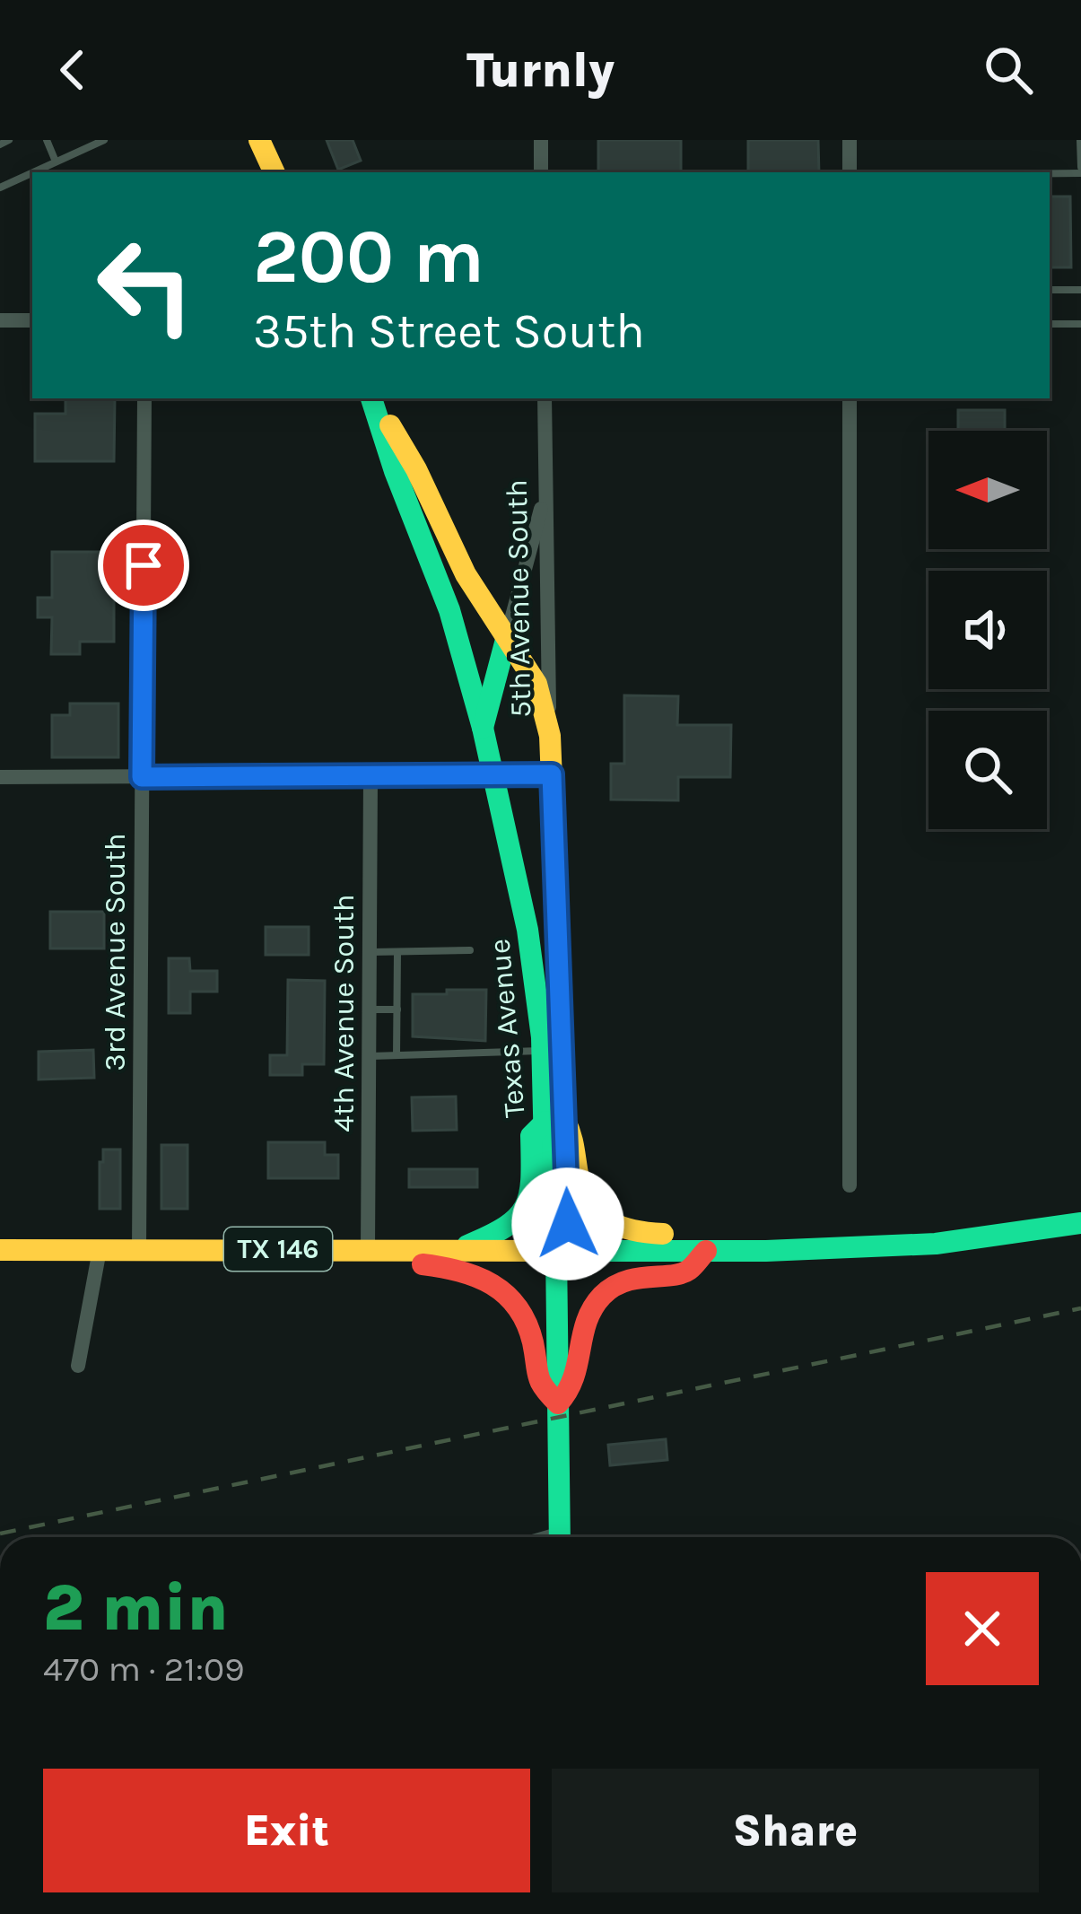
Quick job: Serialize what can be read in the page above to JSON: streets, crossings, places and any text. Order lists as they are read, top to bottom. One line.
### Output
{"streets":{"main road":["5th Avenue South","Texas Avenue","TX 146"],"street":["3rd Avenue South","4th Avenue South"]},"crossings":[["5th Avenue South","Texas Avenue"],["5th Avenue South","TX 146"],["3rd Avenue South","TX 146"],["4th Avenue South","TX 146"],["Texas Avenue","TX 146"]],"north":"left","page":{"header":"Turnly","turn":["200 m","35th Street South"],"heading":["2 min","470 m · 21:09"],"buttons":["Exit","Share"]}}
